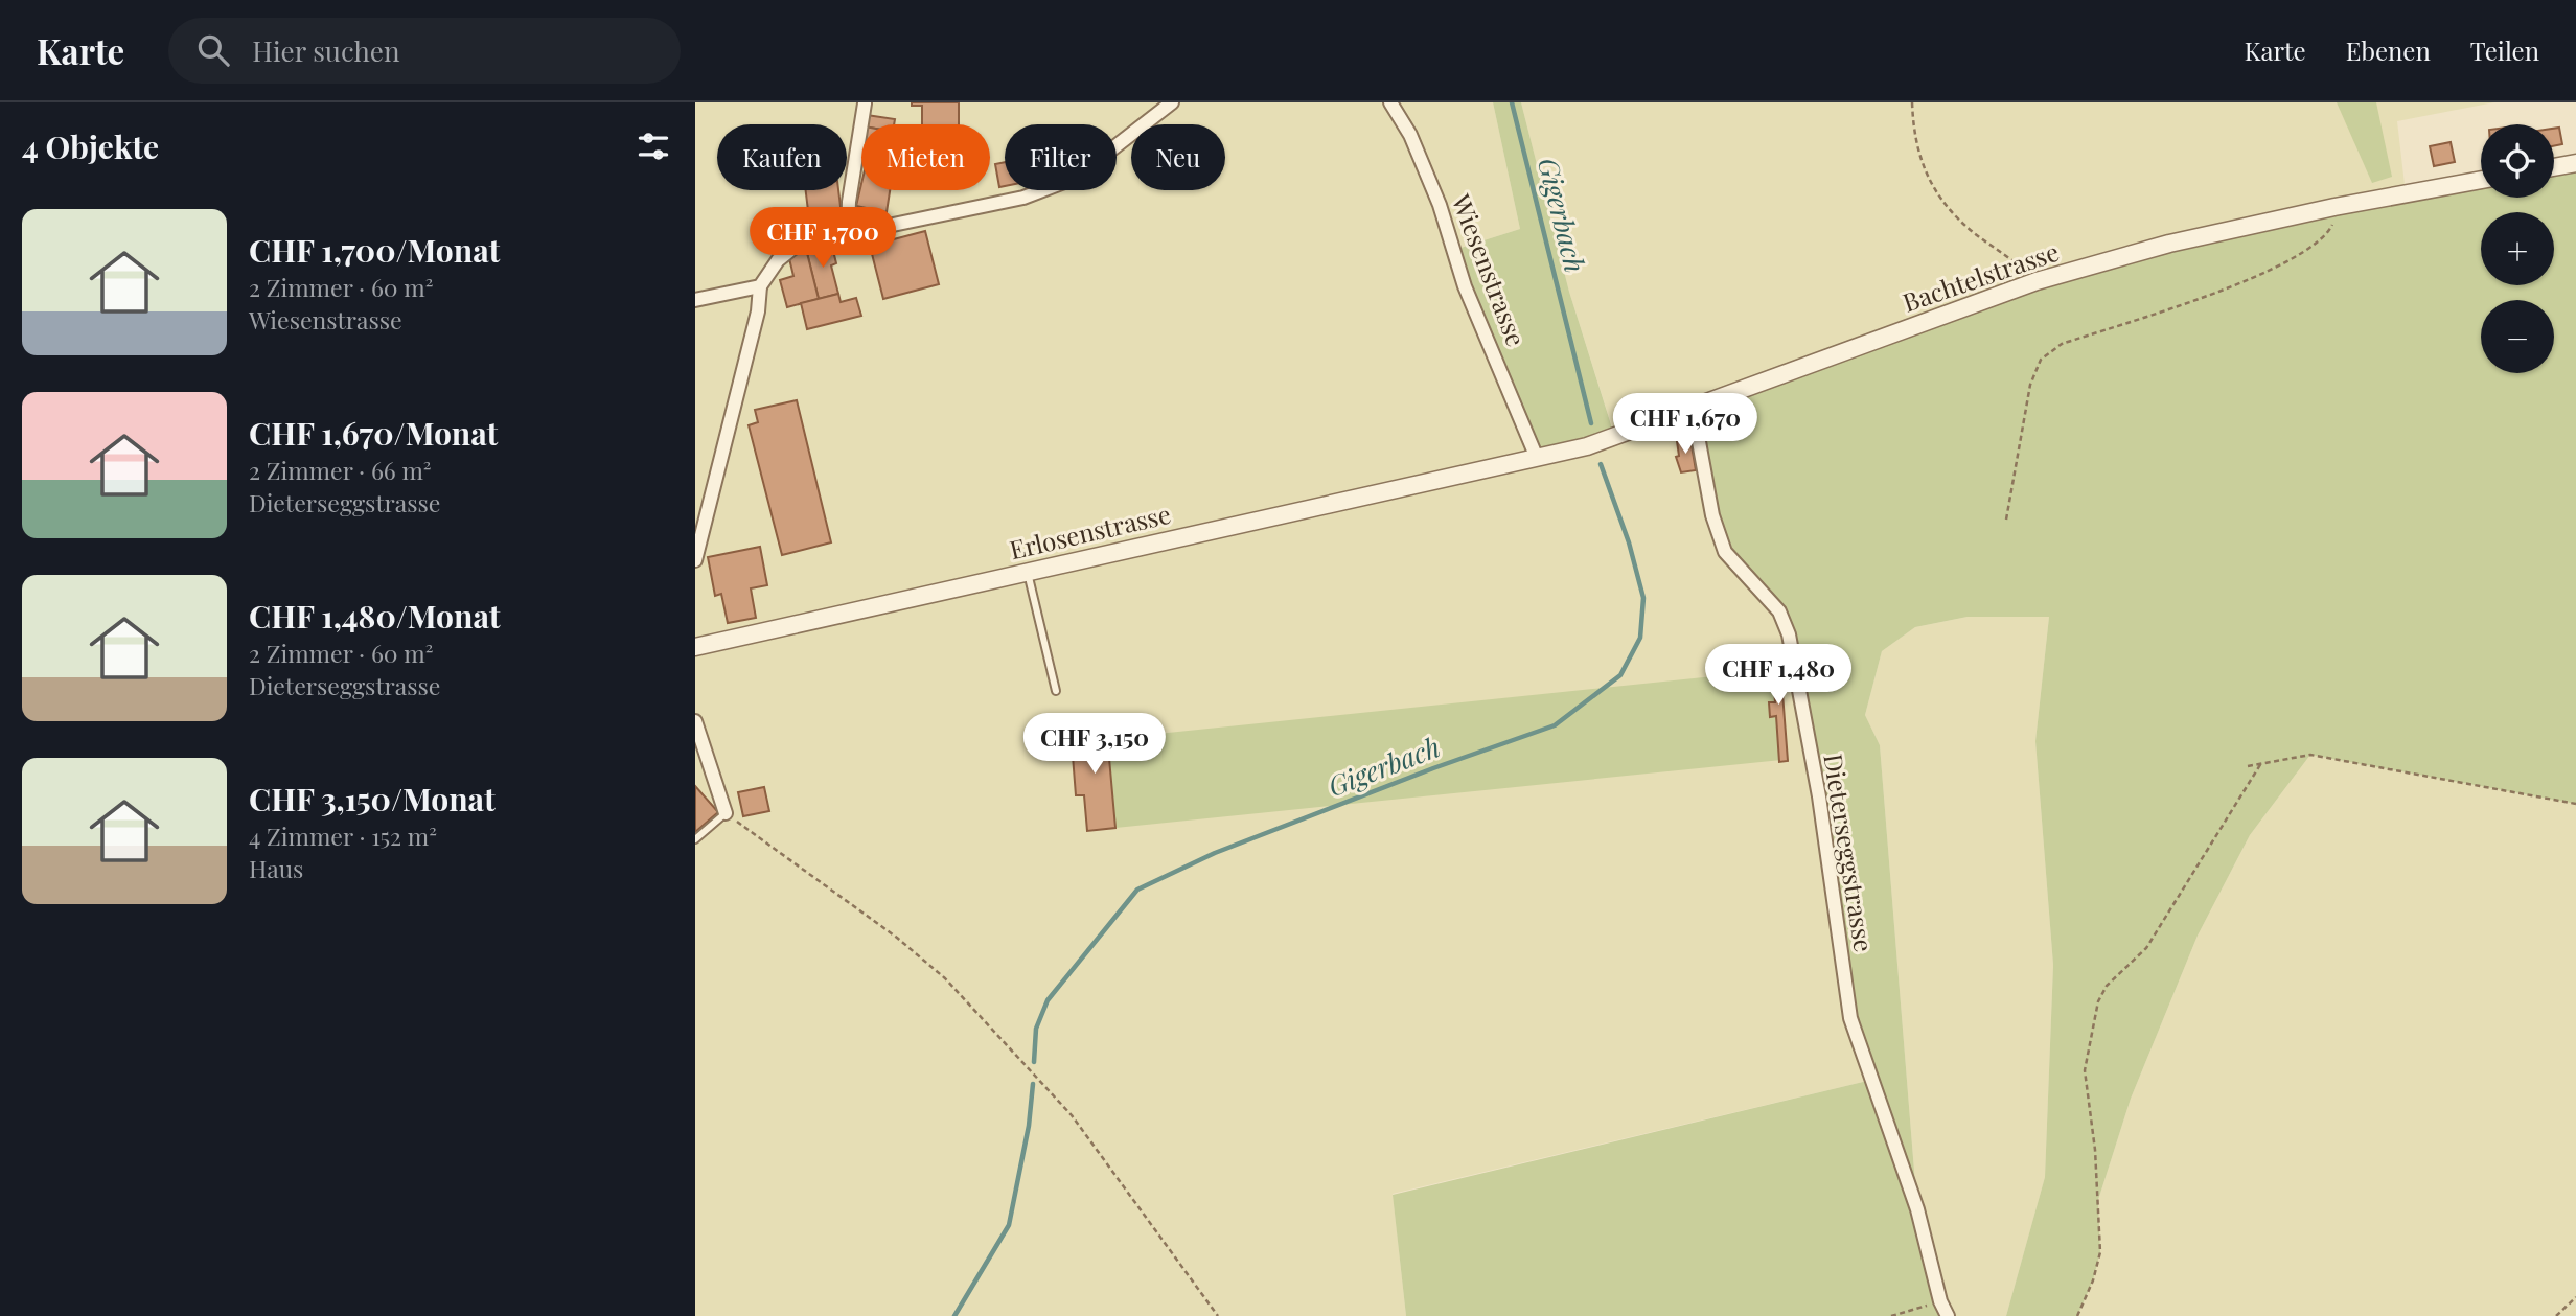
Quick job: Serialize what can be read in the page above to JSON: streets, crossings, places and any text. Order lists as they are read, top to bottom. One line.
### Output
{"streets":{"street":["Wiesenstrasse","Bachtelstrasse","Erlosenstrasse","Dieterseggstrasse"]},"crossings":[["Wiesenstrasse","Bachtelstrasse"],["Bachtelstrasse","Erlosenstrasse"],["Bachtelstrasse","Dieterseggstrasse"]],"water":["Gigerbach"],"page":{"header":"Karte","search":"Hier suchen","nav":["Karte","Ebenen","Teilen"],"heading":"4 Objekte","map_buttons":["+","−"],"chip":["Kaufen","Mieten","Filter","Neu"],"list":[{"name":"CHF 1,700/Monat","note":"2 Zimmer · 60 m² · Wiesenstrasse"},{"name":"CHF 1,670/Monat","note":"2 Zimmer · 66 m² · Dieterseggstrasse"},{"name":"CHF 1,480/Monat","note":"2 Zimmer · 60 m² · Dieterseggstrasse"},{"name":"CHF 3,150/Monat","note":"4 Zimmer · 152 m² · Haus"}],"price":["CHF 1,700","CHF 1,670","CHF 1,480","CHF 3,150"]}}
